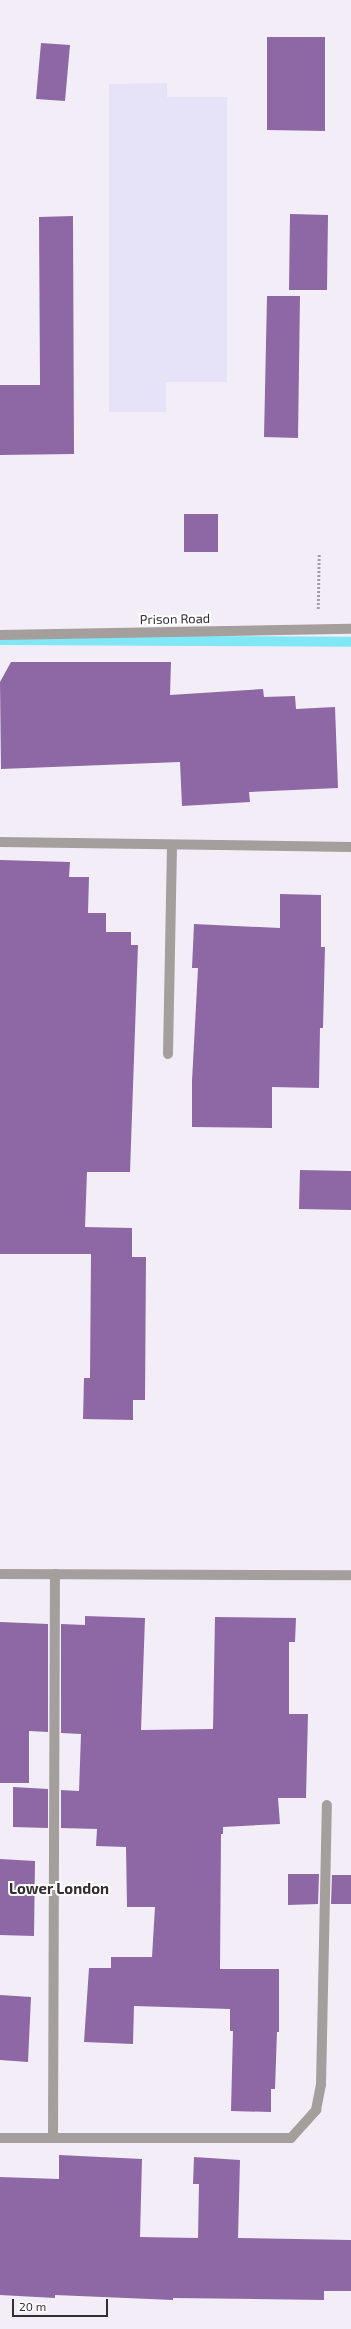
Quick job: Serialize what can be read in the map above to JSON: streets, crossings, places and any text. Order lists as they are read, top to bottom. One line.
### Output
{"streets":{"street":["Prison Road"]},"districts":["Lower London"],"scale_bar":"20 m"}
